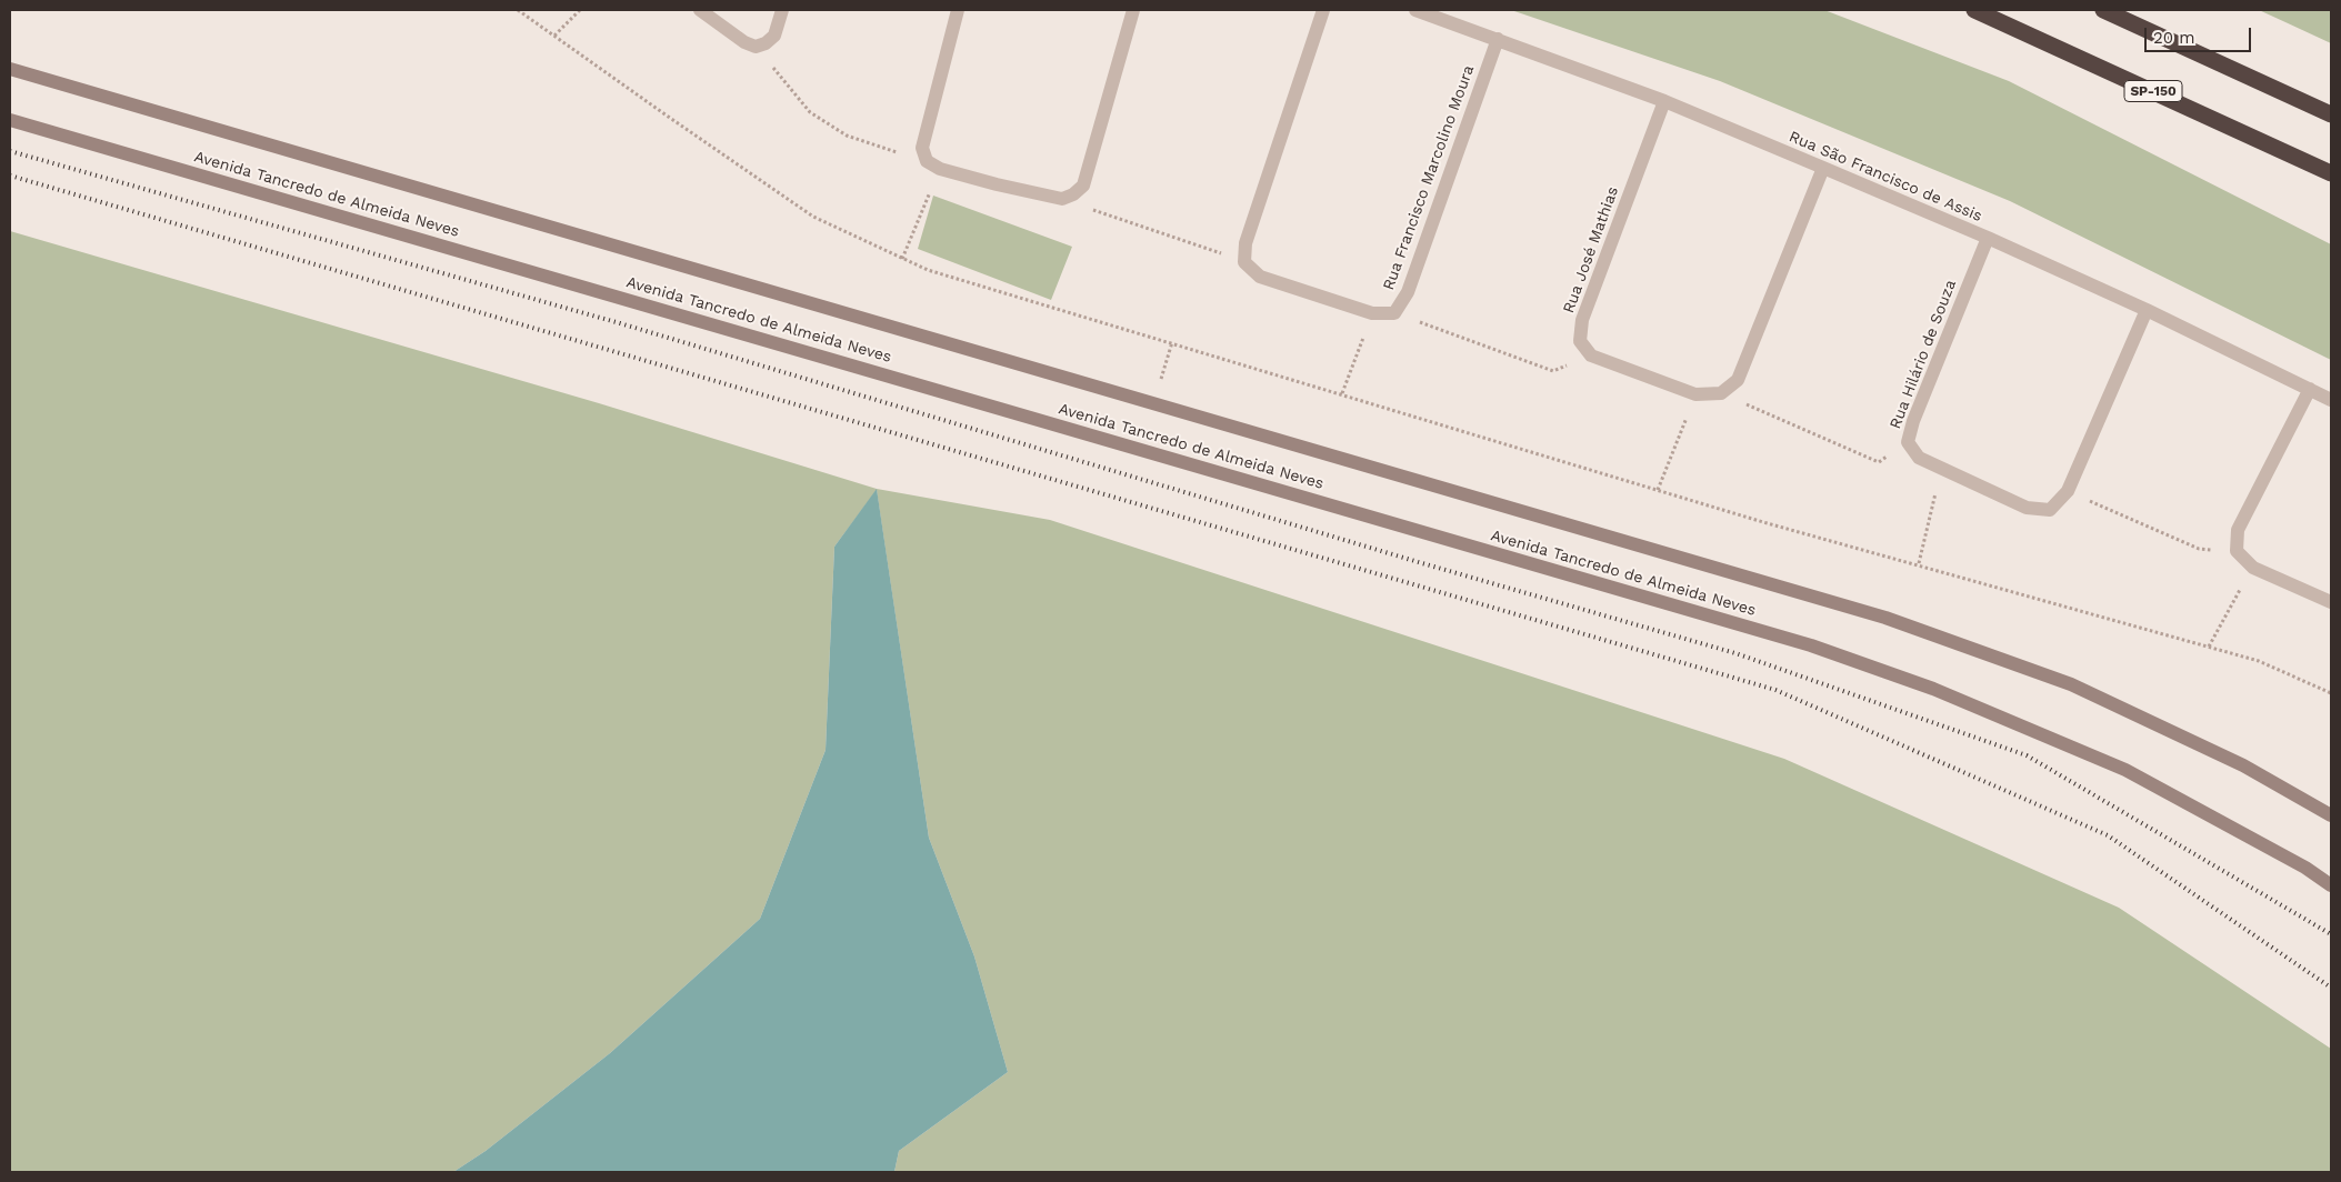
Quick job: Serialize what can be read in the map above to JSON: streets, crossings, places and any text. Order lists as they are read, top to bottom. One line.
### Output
{"streets":{"highway":["SP-150"],"main road":["Avenida Tancredo de Almeida Neves"],"street":["Rua São Francisco de Assis","Rua Francisco Marcolino Moura","Rua José Mathias","Rua Hilário de Souza"]},"crossings":[["Rua São Francisco de Assis","Rua Francisco Marcolino Moura"],["Rua São Francisco de Assis","Rua José Mathias"],["Rua São Francisco de Assis","Rua Hilário de Souza"]],"scale_bar":"20 m"}
